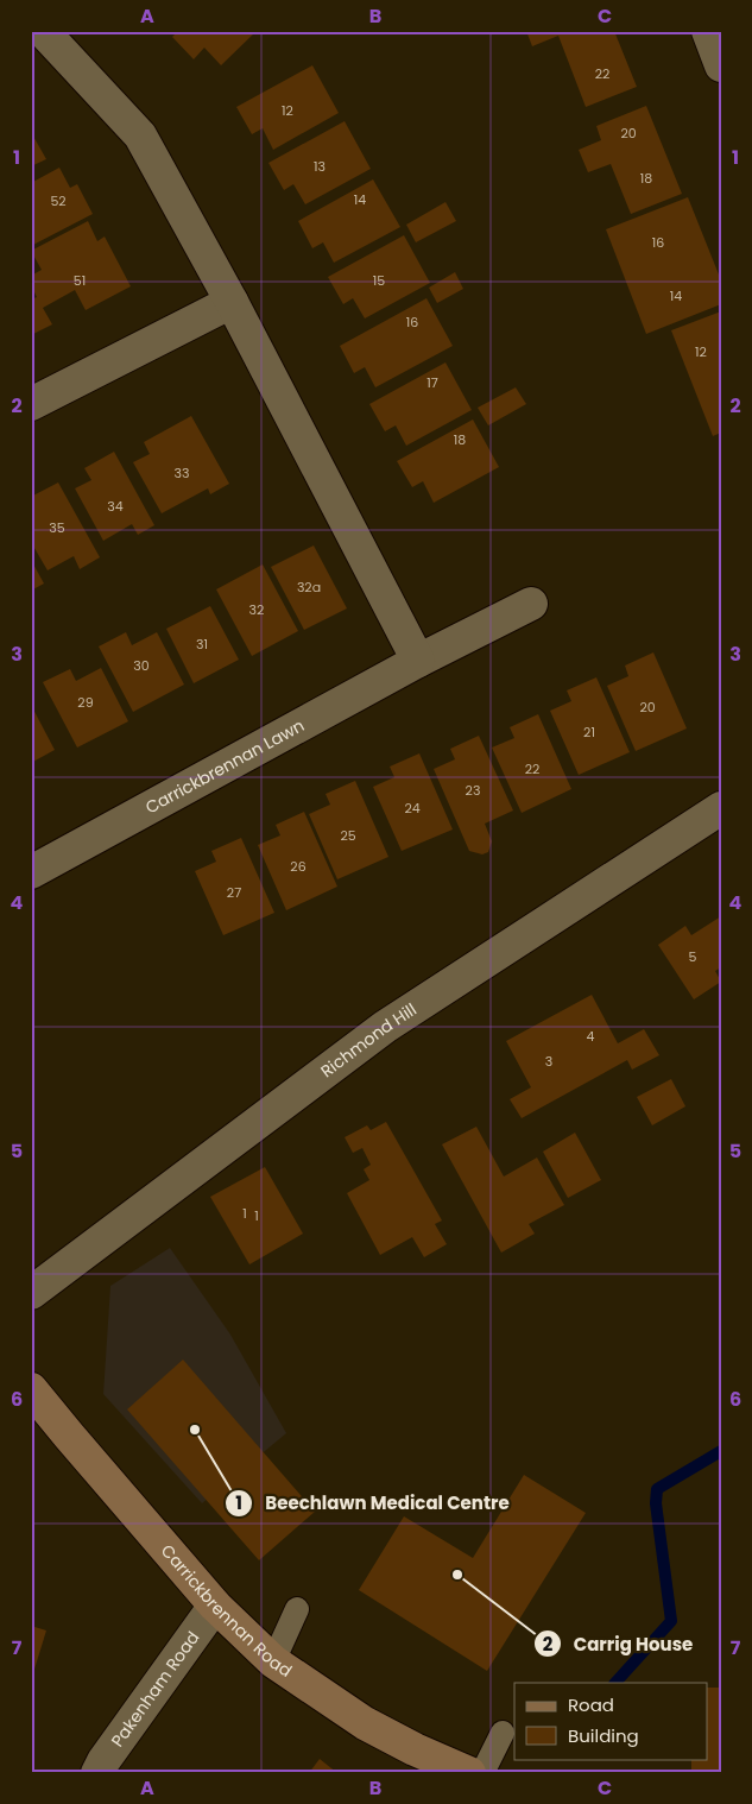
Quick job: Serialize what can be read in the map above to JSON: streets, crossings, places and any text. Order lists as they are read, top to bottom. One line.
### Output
{"streets":{"main road":["Carrickbrennan Road"],"street":["Carrickbrennan Lawn","Richmond Hill","Pakenham Road"]},"crossings":[["Carrickbrennan Road","Pakenham Road"]],"places":["Beechlawn Medical Centre","Carrig House"],"house_numbers":["22","12","20","13","18","14","52","16","51","15","14","16","12","17","18","33","34","35","32a","32","31","30","29","20","21","22","23","24","25","26","27","5","4","3","1","1"],"legend":["Road","Building"],"grid":{"columns":["A","B","C"],"rows":["1","2","3","4","5","6","7"]}}
